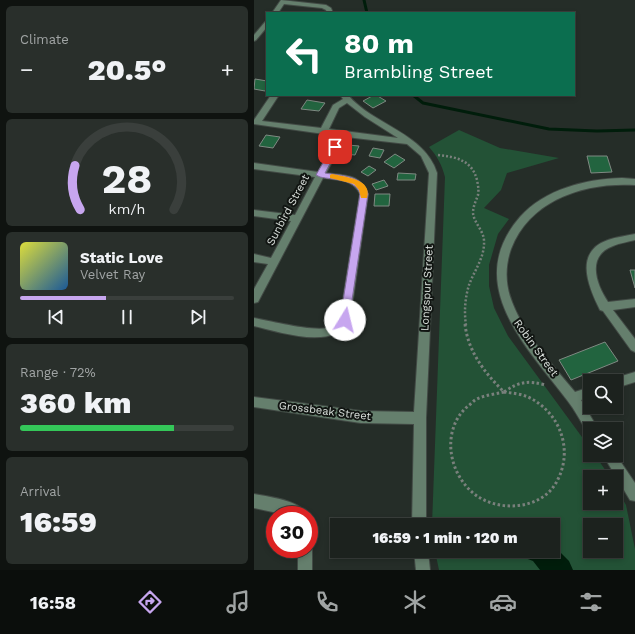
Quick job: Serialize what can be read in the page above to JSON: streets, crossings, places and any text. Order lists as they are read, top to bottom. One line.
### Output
{"streets":{"street":["Sunbird Street","Longspur Street","Robin Street","Grossbeak Street"]},"crossings":[["Longspur Street","Grossbeak Street"]],"page":{"tile":["Climate",["Range · 72%","360 km"],["Arrival","16:59"]],"turn":["80 m","Brambling Street"],"heat":["−","20.5°","+"],"song":["Static Love","Velvet Ray"],"map_buttons":["+","−"],"limit":"30","trip":"16:59 · 1 min · 120 m","tabs":"16:58","gauge":["28","km/h"]}}
